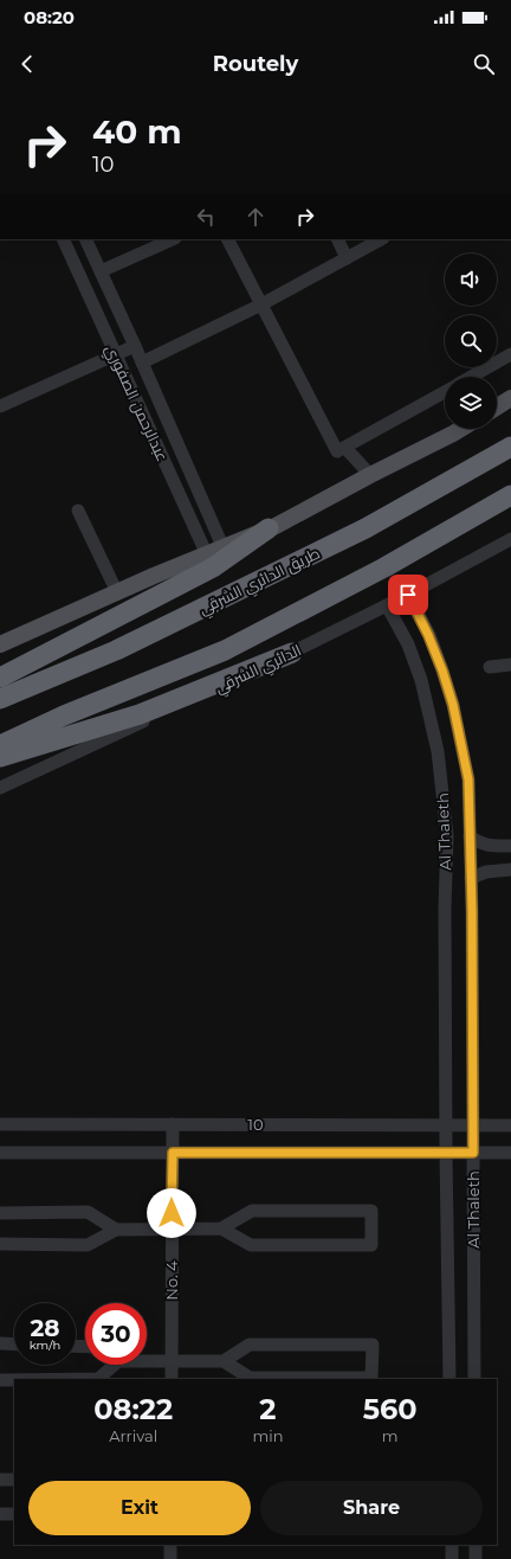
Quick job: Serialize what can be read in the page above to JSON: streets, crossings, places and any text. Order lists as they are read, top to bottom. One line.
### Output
{"streets":{"highway":["طريق الدائري الشرقي"],"street":["عبدالرحمن الصفوري","الدائري الشرقي","Al Thaleth","10","No. 4"]},"crossings":[["الدائري الشرقي","Al Thaleth"],["Al Thaleth","10"],["10","No. 4"]],"page":{"status":"08:20","header":"Routely","turn":["40 m","10"],"speed":"28 km/h","limit":"30","eta":["08:22","Arrival","2","min","560","m"],"buttons":["Exit","Share"]}}
